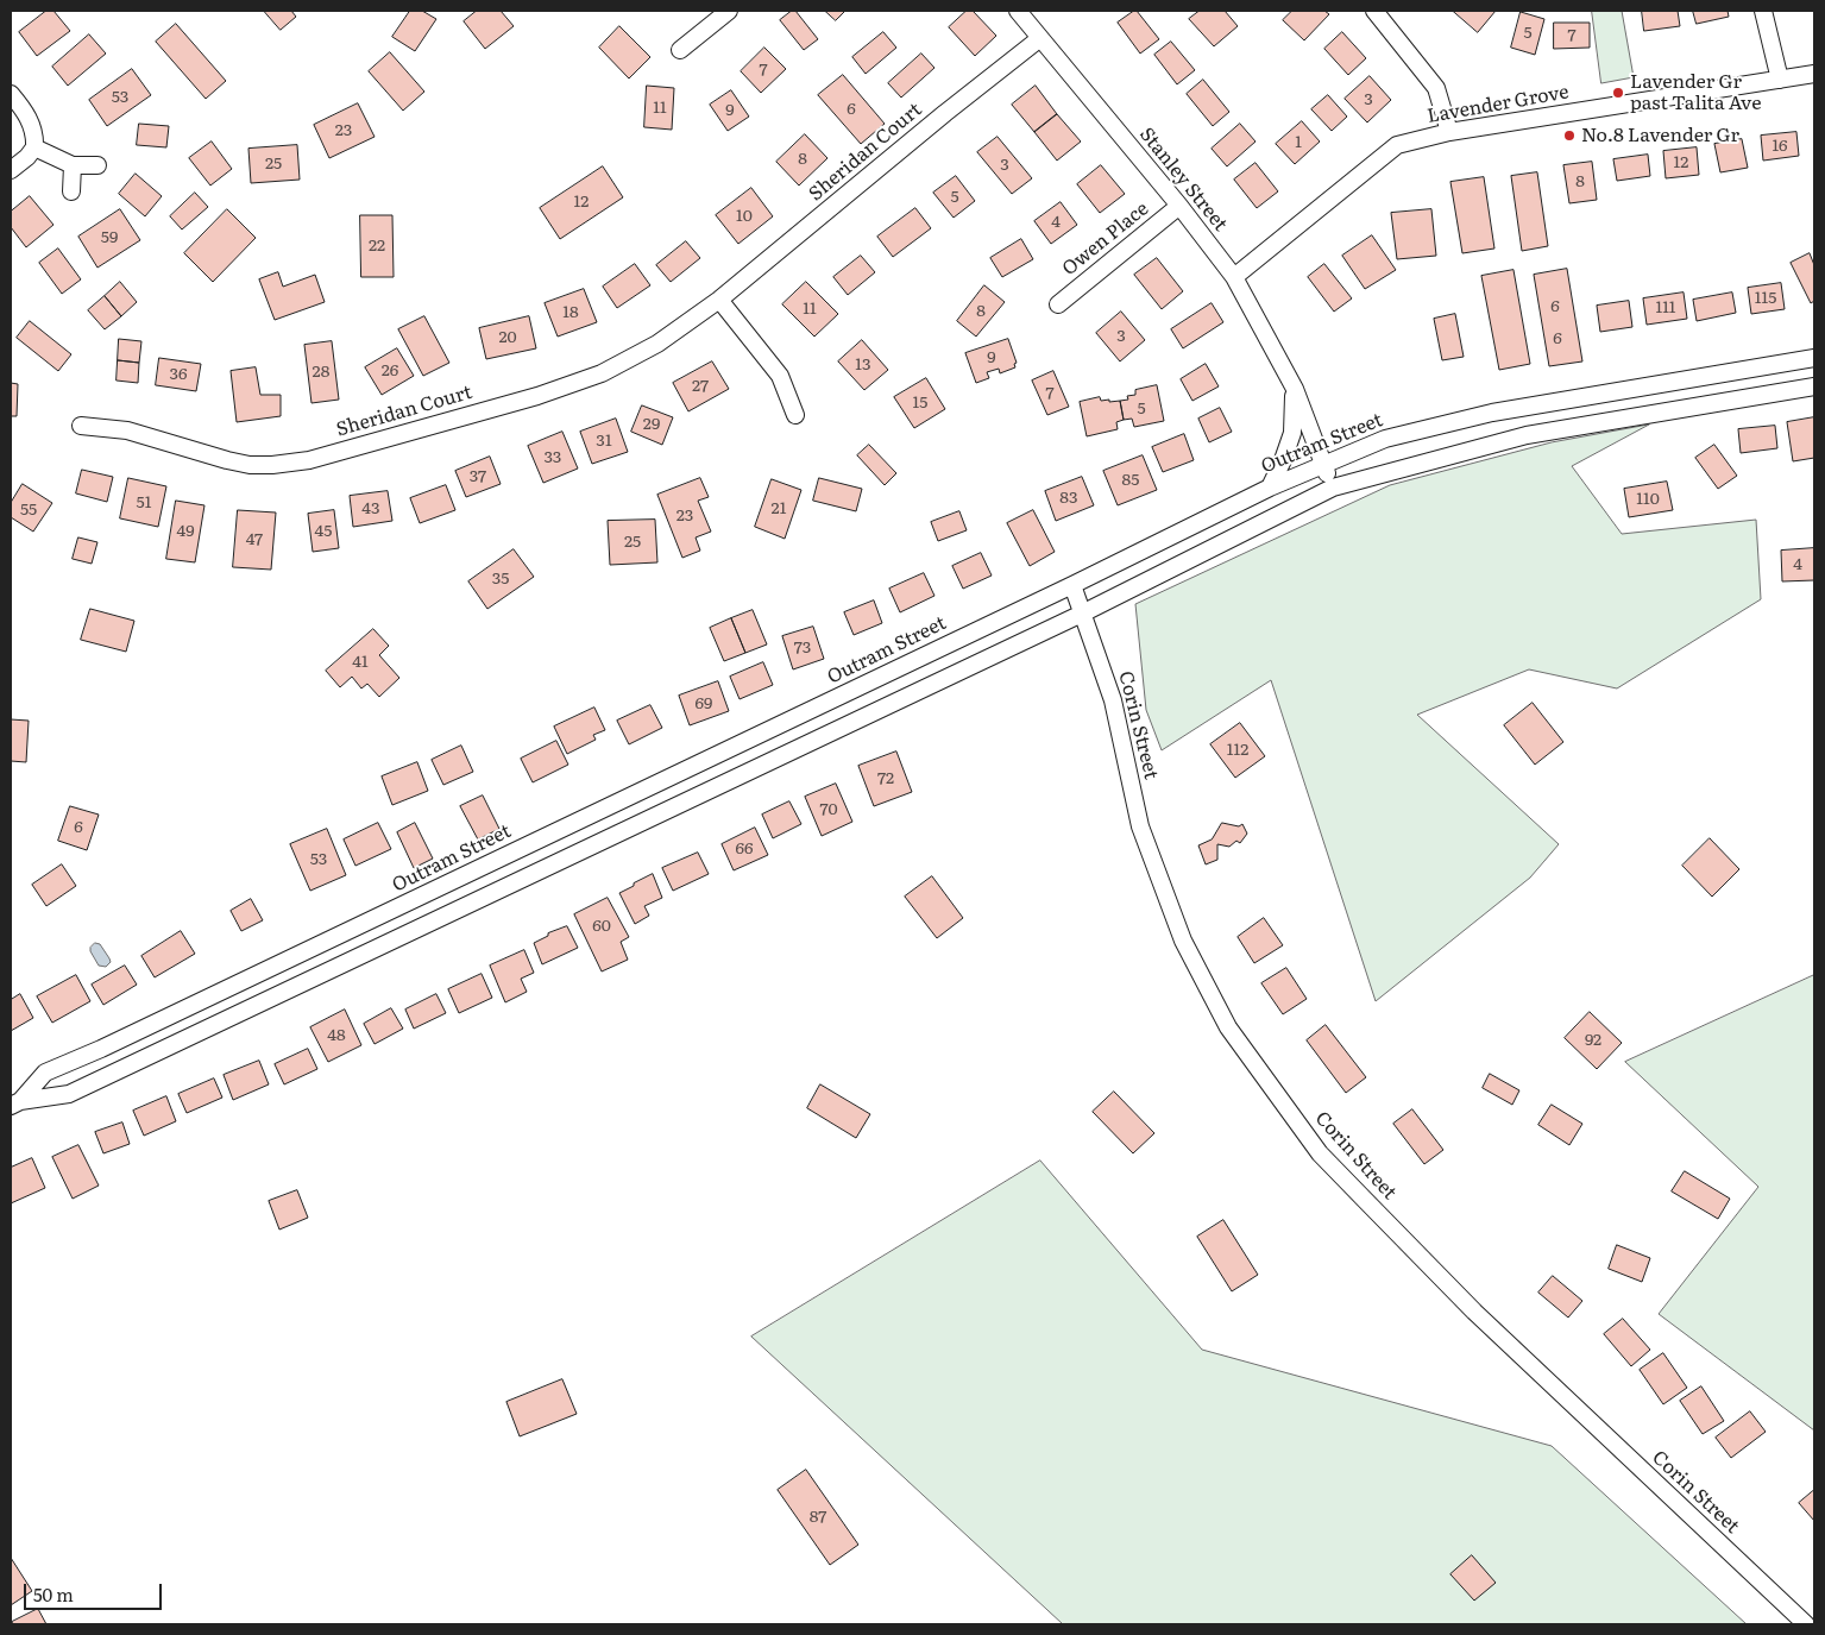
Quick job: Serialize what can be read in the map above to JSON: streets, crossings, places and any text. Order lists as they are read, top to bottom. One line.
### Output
{"streets":{"street":["Lavender Grove","Sheridan Court","Stanley Street","Owen Place","Outram Street","Corin Street"]},"crossings":[["Lavender Grove","Stanley Street"],["Sheridan Court","Stanley Street"],["Stanley Street","Owen Place"],["Stanley Street","Outram Street"],["Outram Street","Corin Street"]],"places":["Lavender Gr past Talita Ave","No.8 Lavender Gr"],"house_numbers":["5","7","7","53","3","11","6","9","23","1","16","8","12","25","3","8","5","12","10","4","59","22","115","6","111","11","8","18","3","20","6","9","13","26","28","36","27","7","15","5","29","31","33","37","85","83","110","51","43","21","55","23","49","45","47","25","4","35","73","41","69","112","72","70","6","66","53","60","48","92","87"],"scale_bar":"50 m"}
